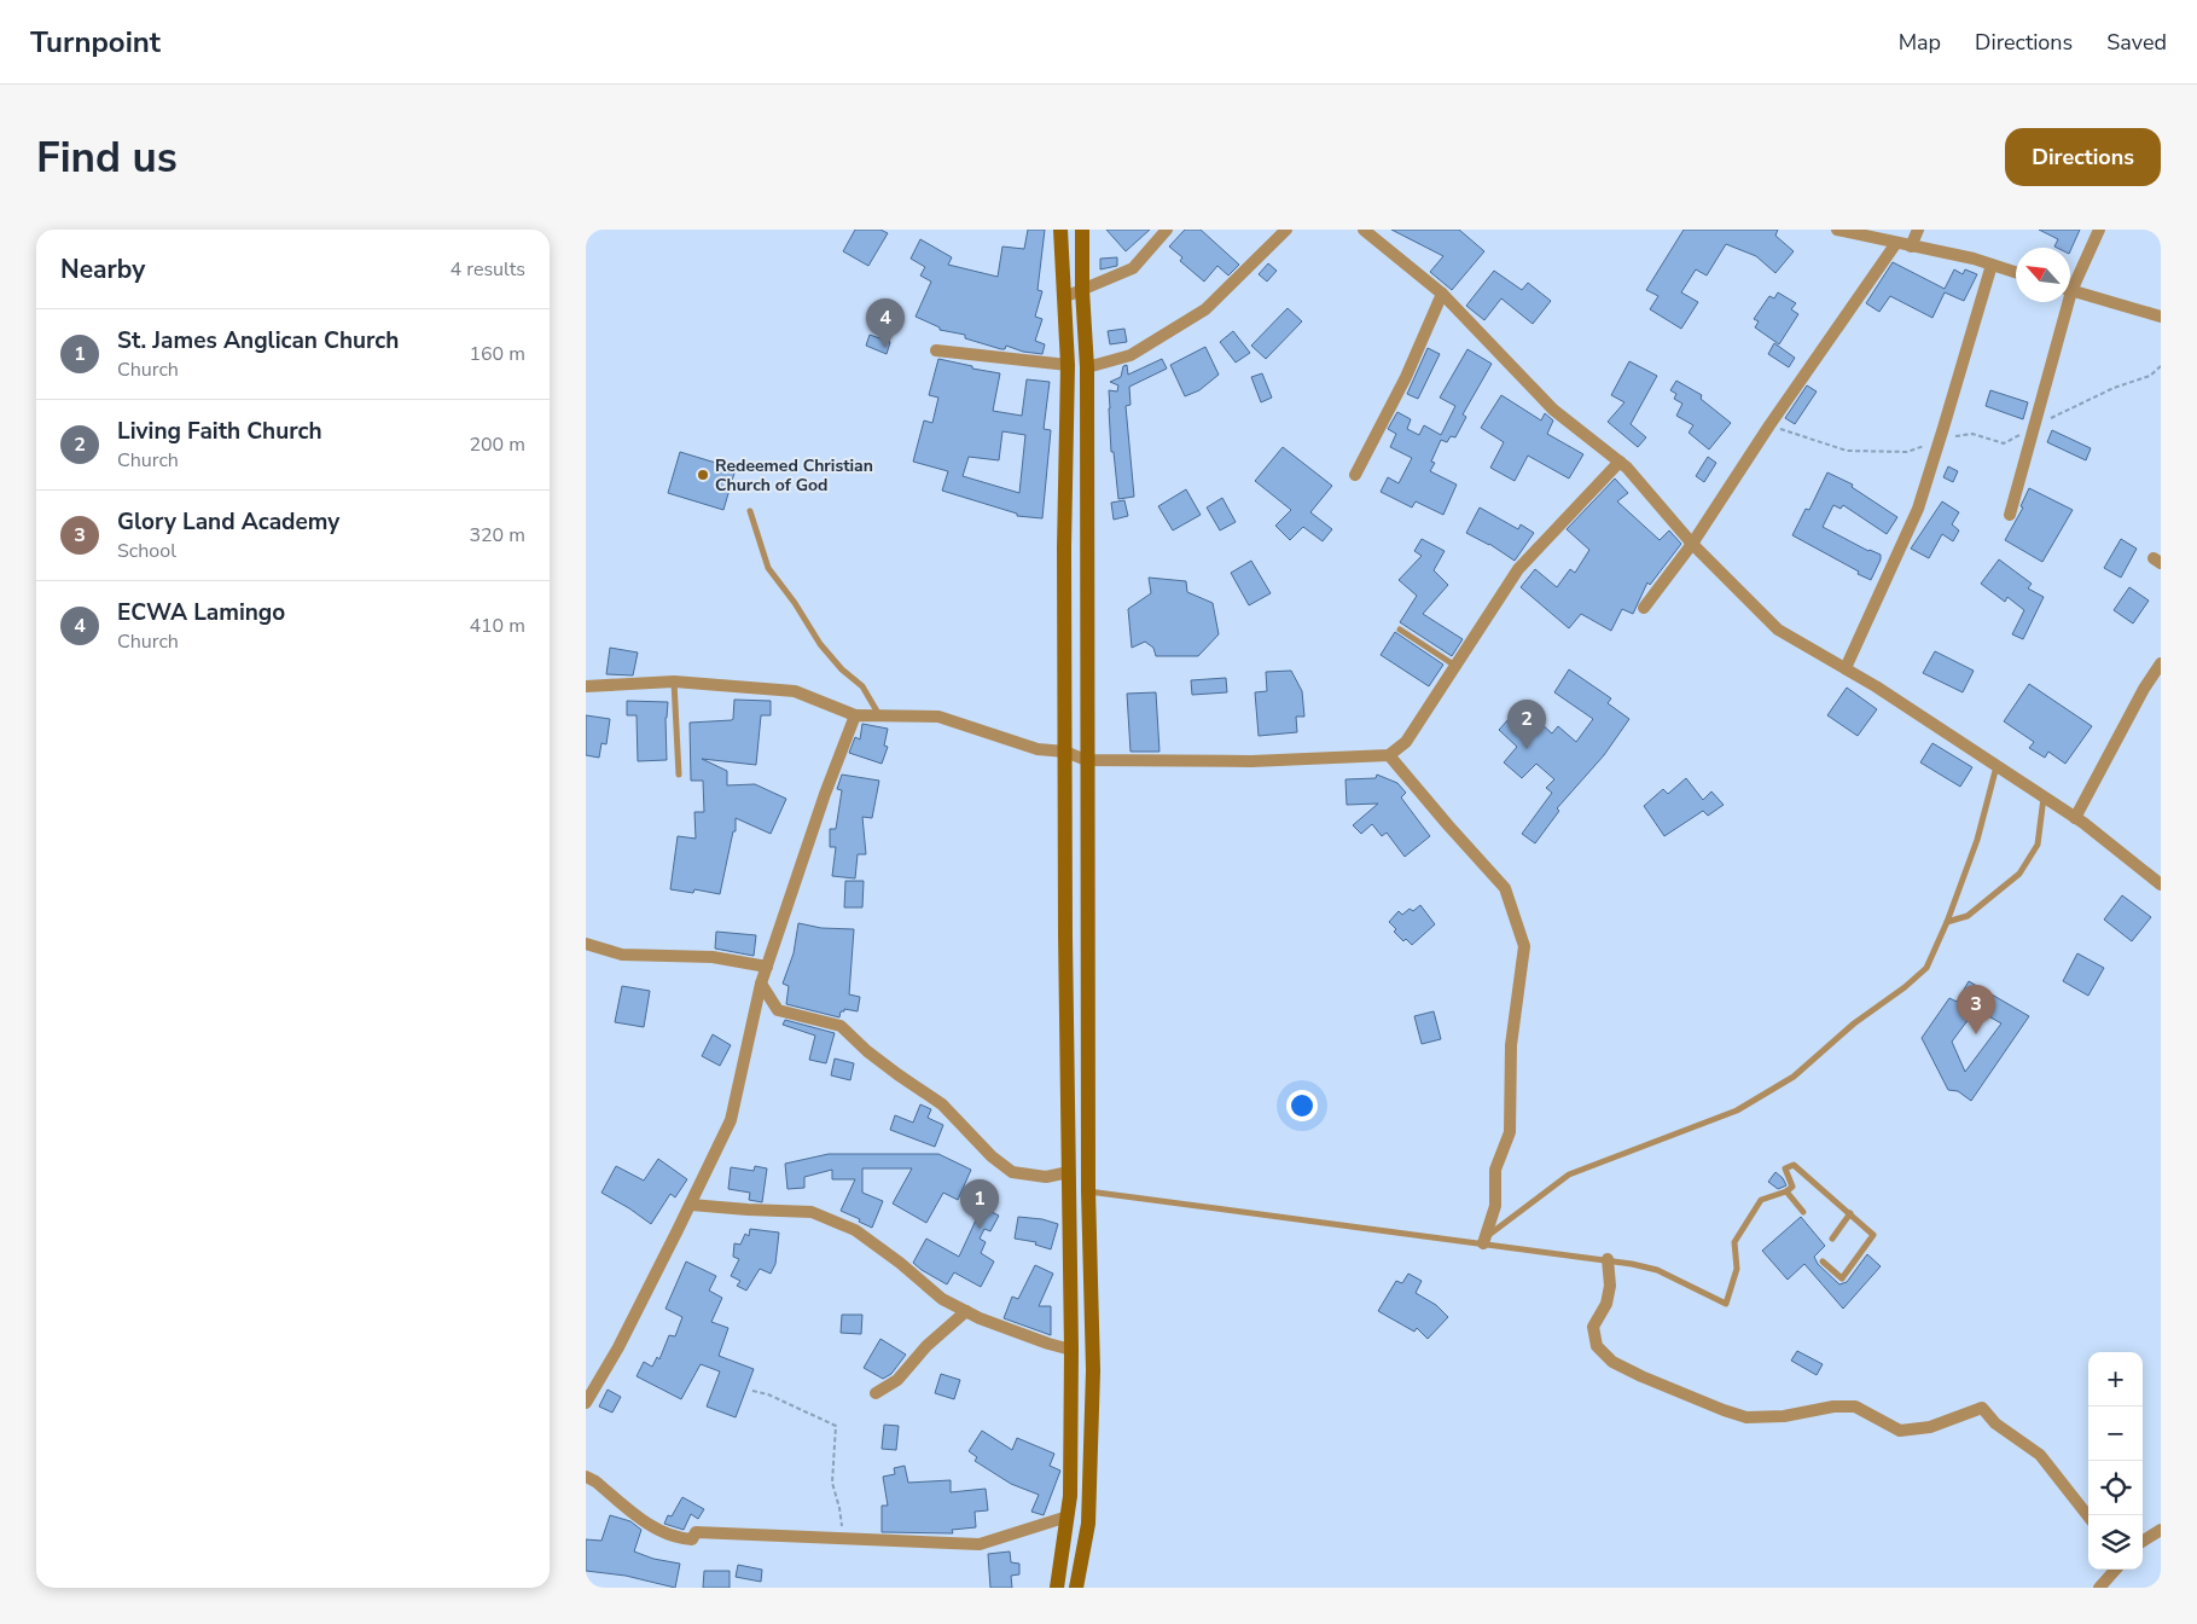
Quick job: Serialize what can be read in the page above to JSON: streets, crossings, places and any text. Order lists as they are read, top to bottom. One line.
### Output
{"places":["Redeemed Christian Church of God"],"north":"top left","page":{"header":"Turnpoint","nav":["Map","Directions","Saved"],"buttons":"Directions","title":"Find us","heading":["Nearby","4 results"],"pins":["4","2","3","1"],"list":[{"mark":"1","name":"St. James Anglican Church","note":"Church","value":"160 m"},{"mark":"2","name":"Living Faith Church","note":"Church","value":"200 m"},{"mark":"3","name":"Glory Land Academy","note":"School","value":"320 m"},{"mark":"4","name":"ECWA Lamingo","note":"Church","value":"410 m"}],"map_buttons":["+","−"]}}
